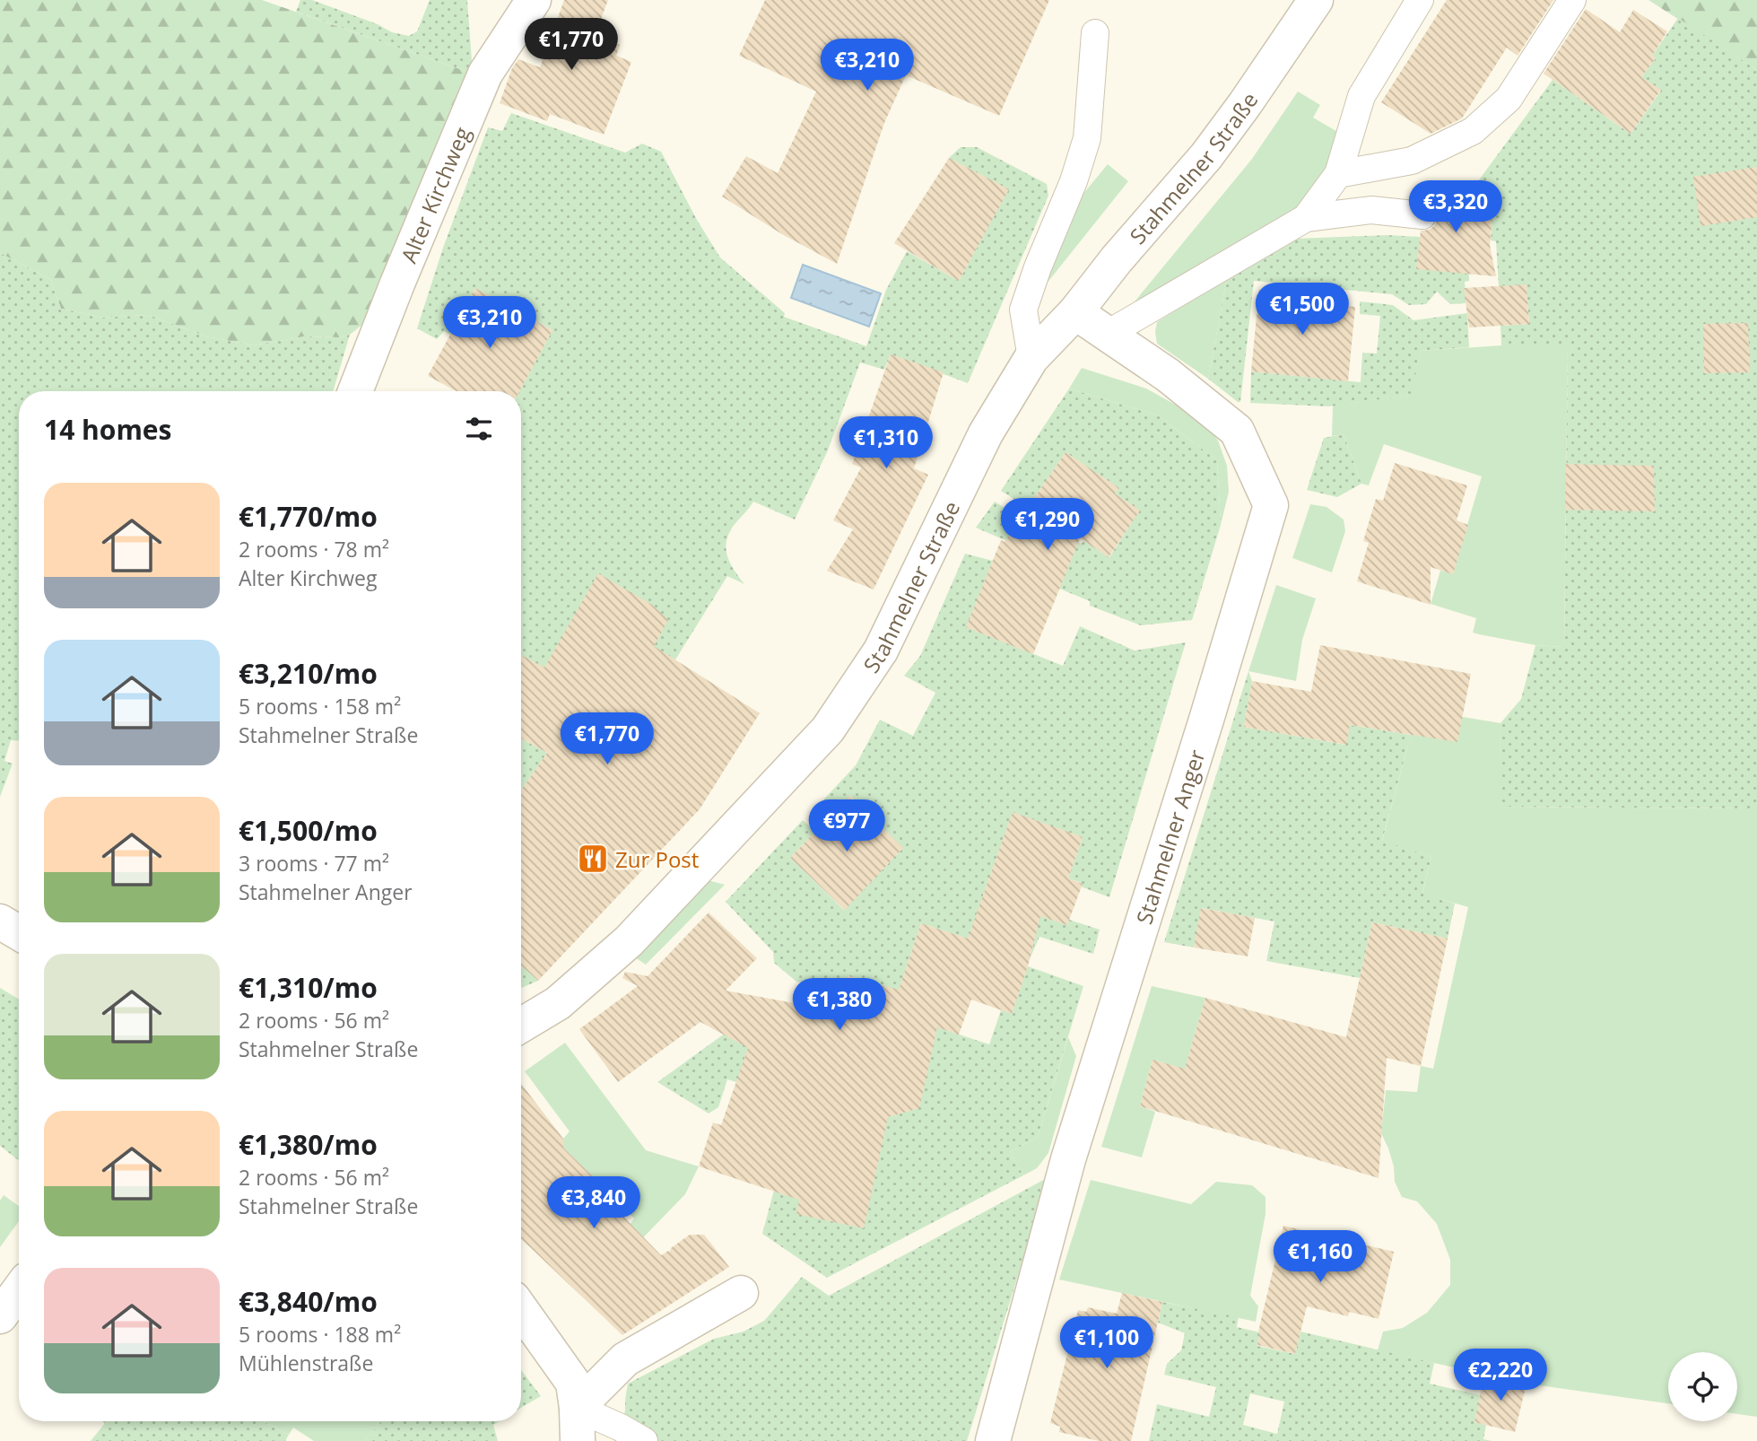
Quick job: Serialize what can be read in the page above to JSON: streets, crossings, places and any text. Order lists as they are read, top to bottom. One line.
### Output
{"streets":{"street":["Stahmelner Straße","Alter Kirchweg","Stahmelner Anger"]},"crossings":[["Stahmelner Straße","Stahmelner Anger"]],"places":{"restaurant":["Zur Post"]},"page":{"price":["€1,770","€3,210","€3,320","€1,500","€3,210","€1,310","€1,290","€1,770","€977","€1,380","€3,840","€1,160","€1,100","€2,220"],"heading":"14 homes","list":[{"name":"€1,770/mo","note":"2 rooms · 78 m² · Alter Kirchweg"},{"name":"€3,210/mo","note":"5 rooms · 158 m² · Stahmelner Straße"},{"name":"€1,500/mo","note":"3 rooms · 77 m² · Stahmelner Anger"},{"name":"€1,310/mo","note":"2 rooms · 56 m² · Stahmelner Straße"},{"name":"€1,380/mo","note":"2 rooms · 56 m² · Stahmelner Straße"},{"name":"€3,840/mo","note":"5 rooms · 188 m² · Mühlenstraße"}]}}
